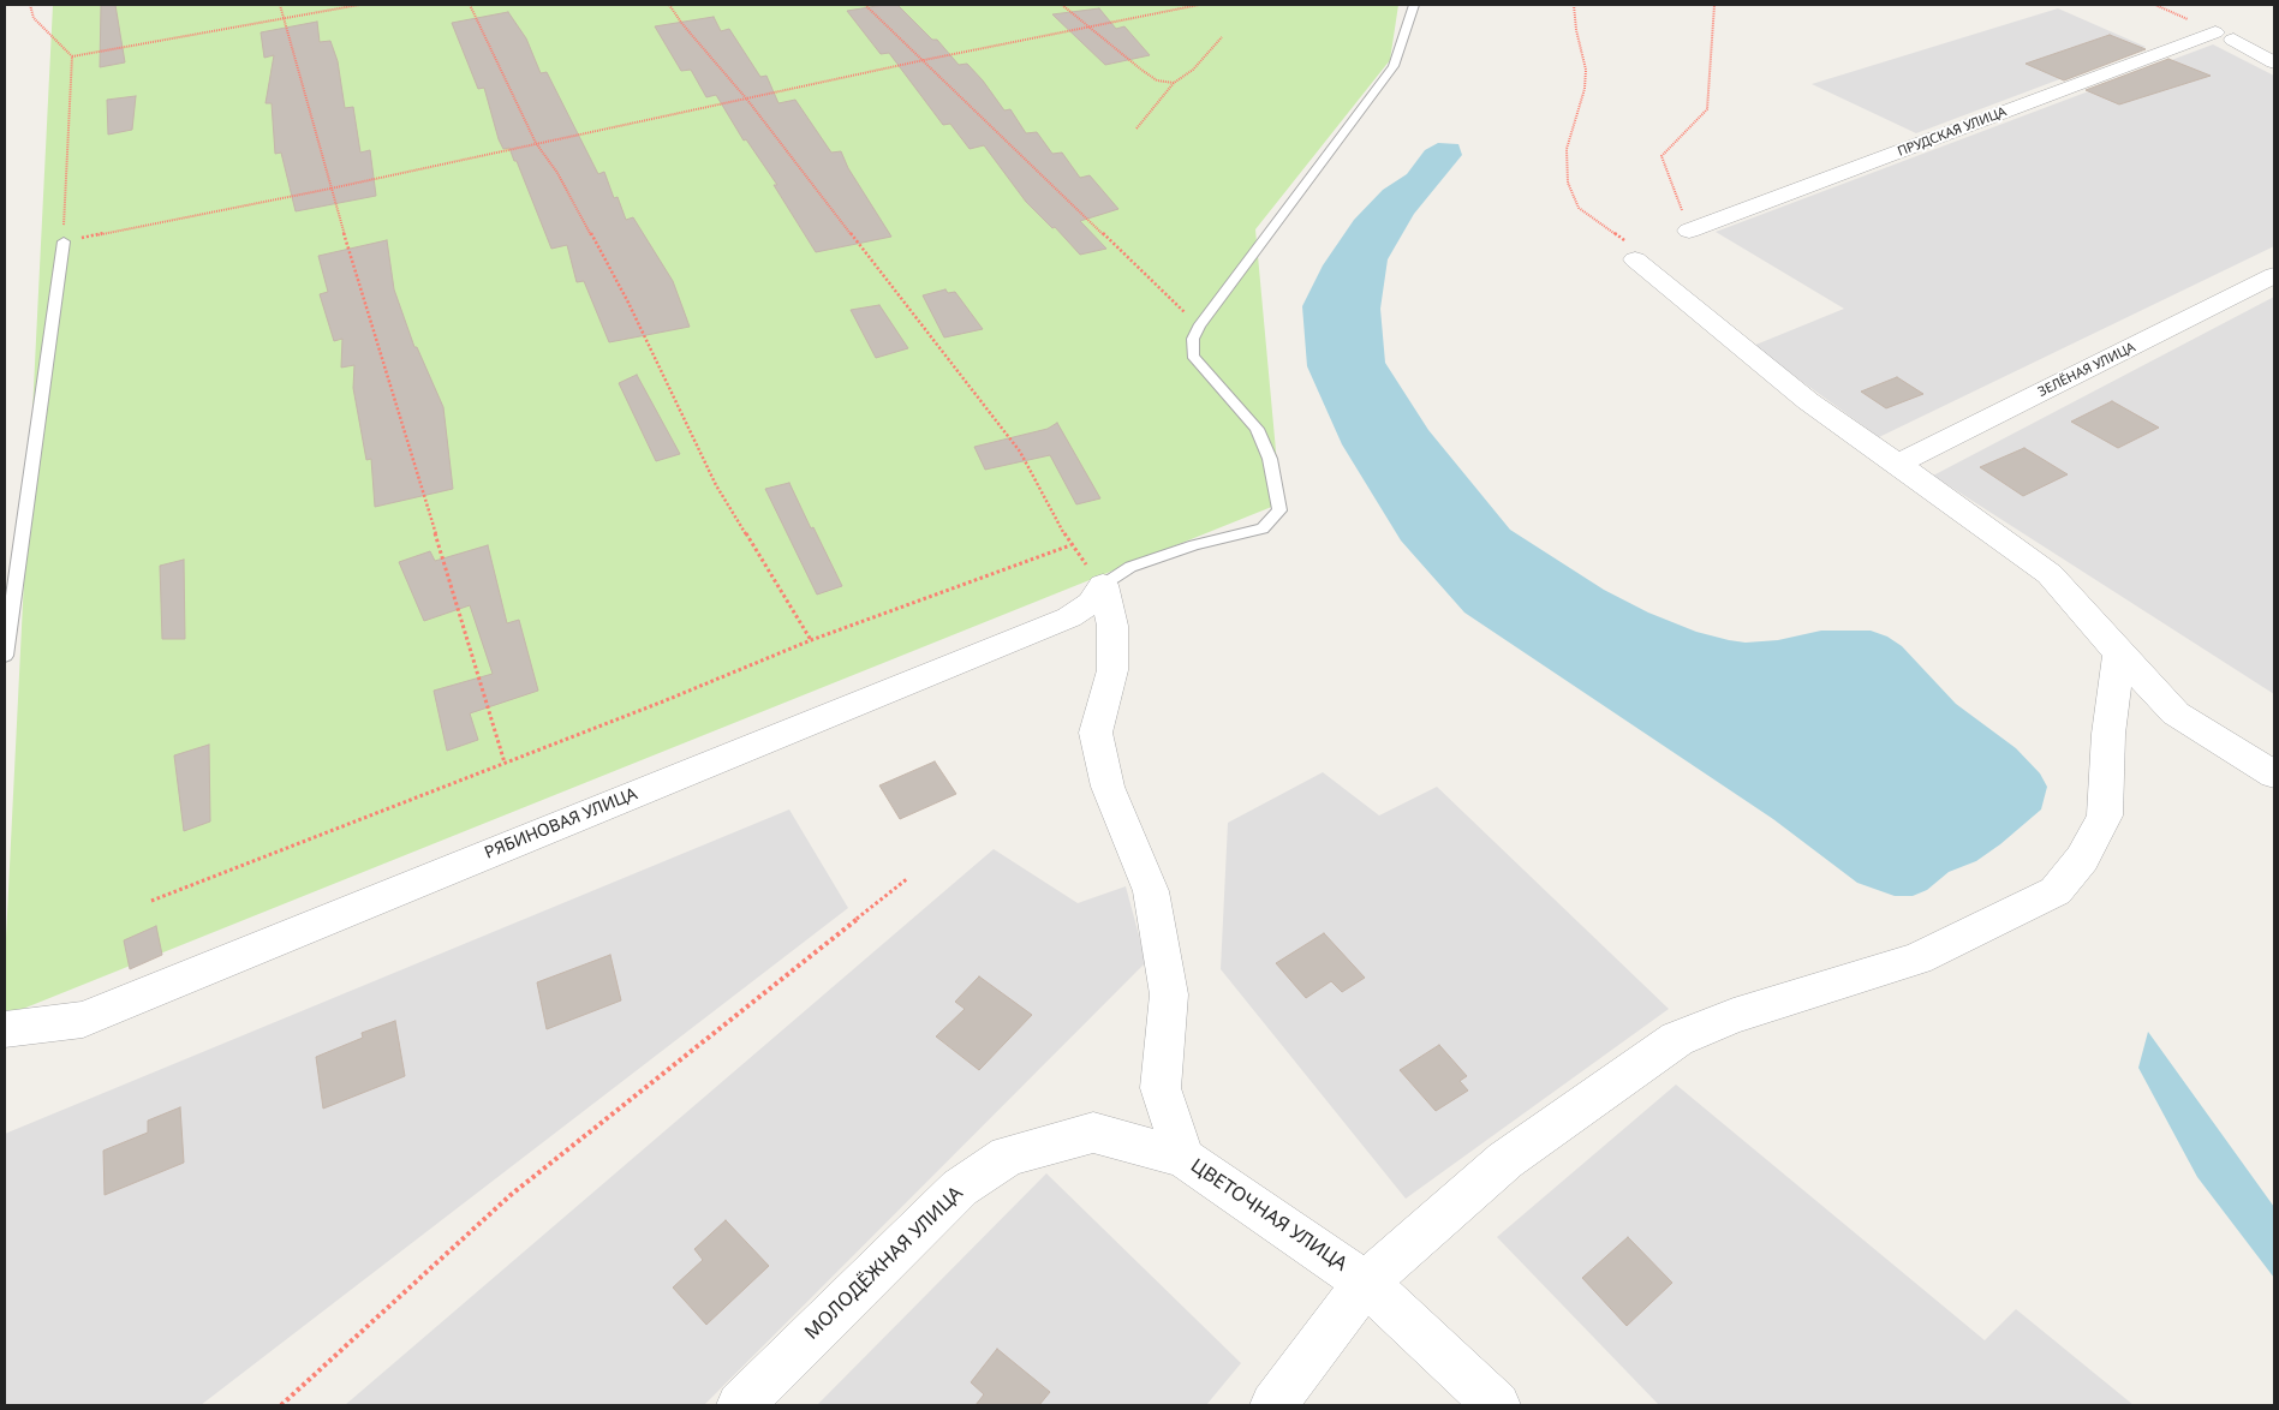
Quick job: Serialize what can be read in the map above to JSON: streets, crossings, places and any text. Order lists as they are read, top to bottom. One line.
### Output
{"streets":{"street":["ПРУДСКАЯ УЛИЦА","ЗЕЛЁНАЯ УЛИЦА","РЯБИНОВАЯ УЛИЦА","ЦВЕТОЧНАЯ УЛИЦА","МОЛОДЁЖНАЯ УЛИЦА"]},"crossings":[["РЯБИНОВАЯ УЛИЦА","ЦВЕТОЧНАЯ УЛИЦА"],["ЦВЕТОЧНАЯ УЛИЦА","МОЛОДЁЖНАЯ УЛИЦА"]]}
